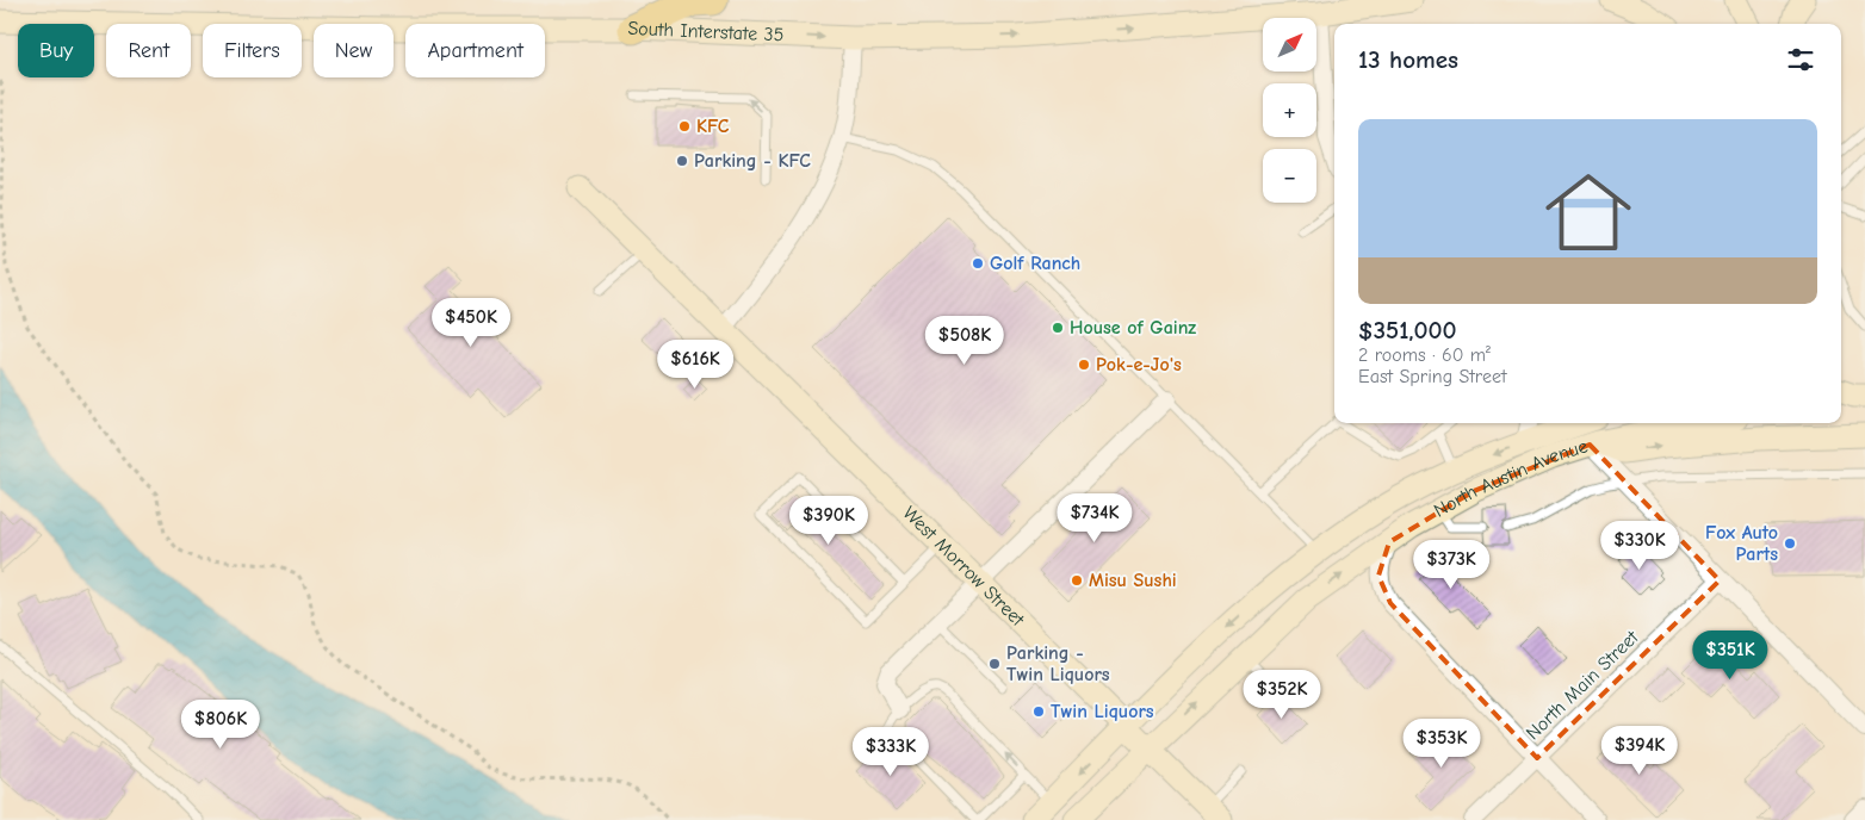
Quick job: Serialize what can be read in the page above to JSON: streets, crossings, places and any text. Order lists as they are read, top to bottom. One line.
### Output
{"streets":{"main road":["South Interstate 35","North Austin Avenue","West Morrow Street"],"street":["North Main Street"]},"crossings":[["North Austin Avenue","West Morrow Street"]],"one_way":["South Interstate 35"],"places":["KFC","Parking - KFC","Golf Ranch","House of Gainz","Pok-e-Jo's","Fox Auto Parts","Misu Sushi","Parking - Twin Liquors","Twin Liquors"],"north":"top right","page":{"map_buttons":["+","−"],"chip":["Buy","Rent","Filters","New","Apartment"],"heading":"13 homes","list":[{"name":"$351,000","note":"2 rooms · 60 m² · East Spring Street"}],"price":["$450K","$508K","$616K","$734K","$390K","$330K","$373K","$351K","$352K","$806K","$353K","$394K","$333K"]}}
